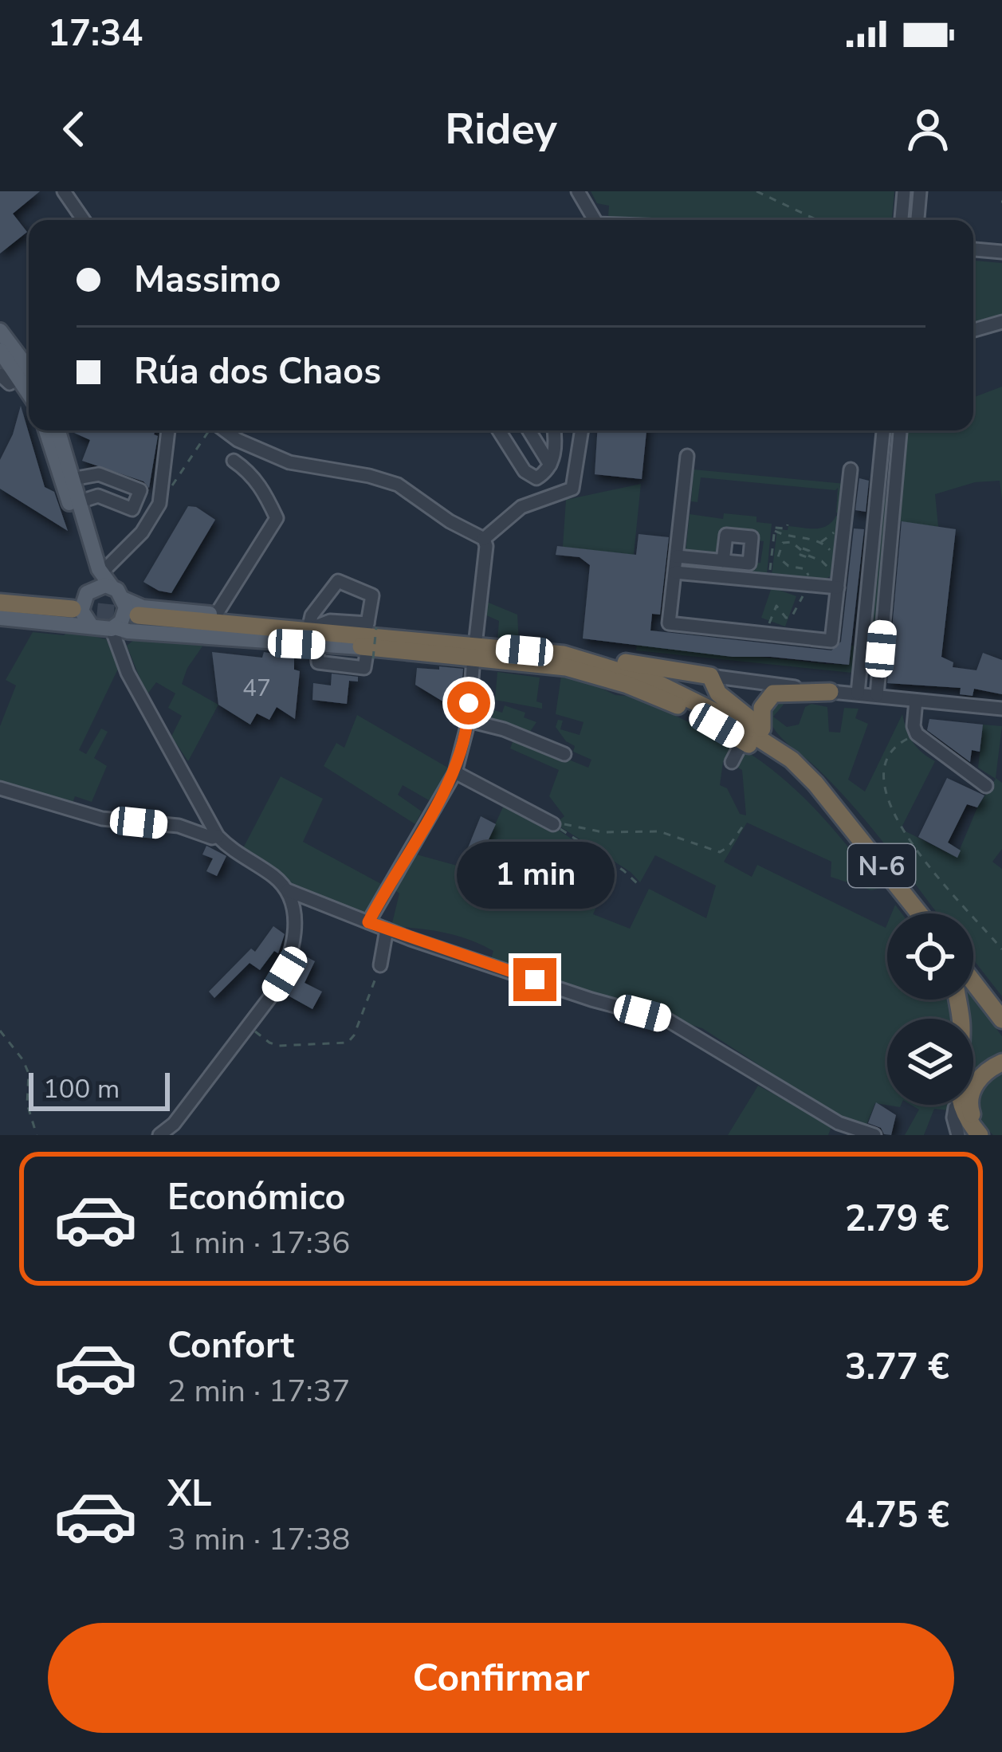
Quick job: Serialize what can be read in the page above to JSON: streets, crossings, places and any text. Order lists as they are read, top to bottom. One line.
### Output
{"streets":{"highway":["N-6"]},"house_numbers":["47"],"scale_bar":"100 m","page":{"status":"17:34","header":"Ridey","banner":["Massimo","Rúa dos Chaos"],"bubble":"1 min","scale":"100 m","list":[{"name":"Económico","note":"1 min · 17:36","value":"2.79 €"},{"name":"Confort","note":"2 min · 17:37","value":"3.77 €"},{"name":"XL","note":"3 min · 17:38","value":"4.75 €"}],"buttons":"Confirmar"}}
